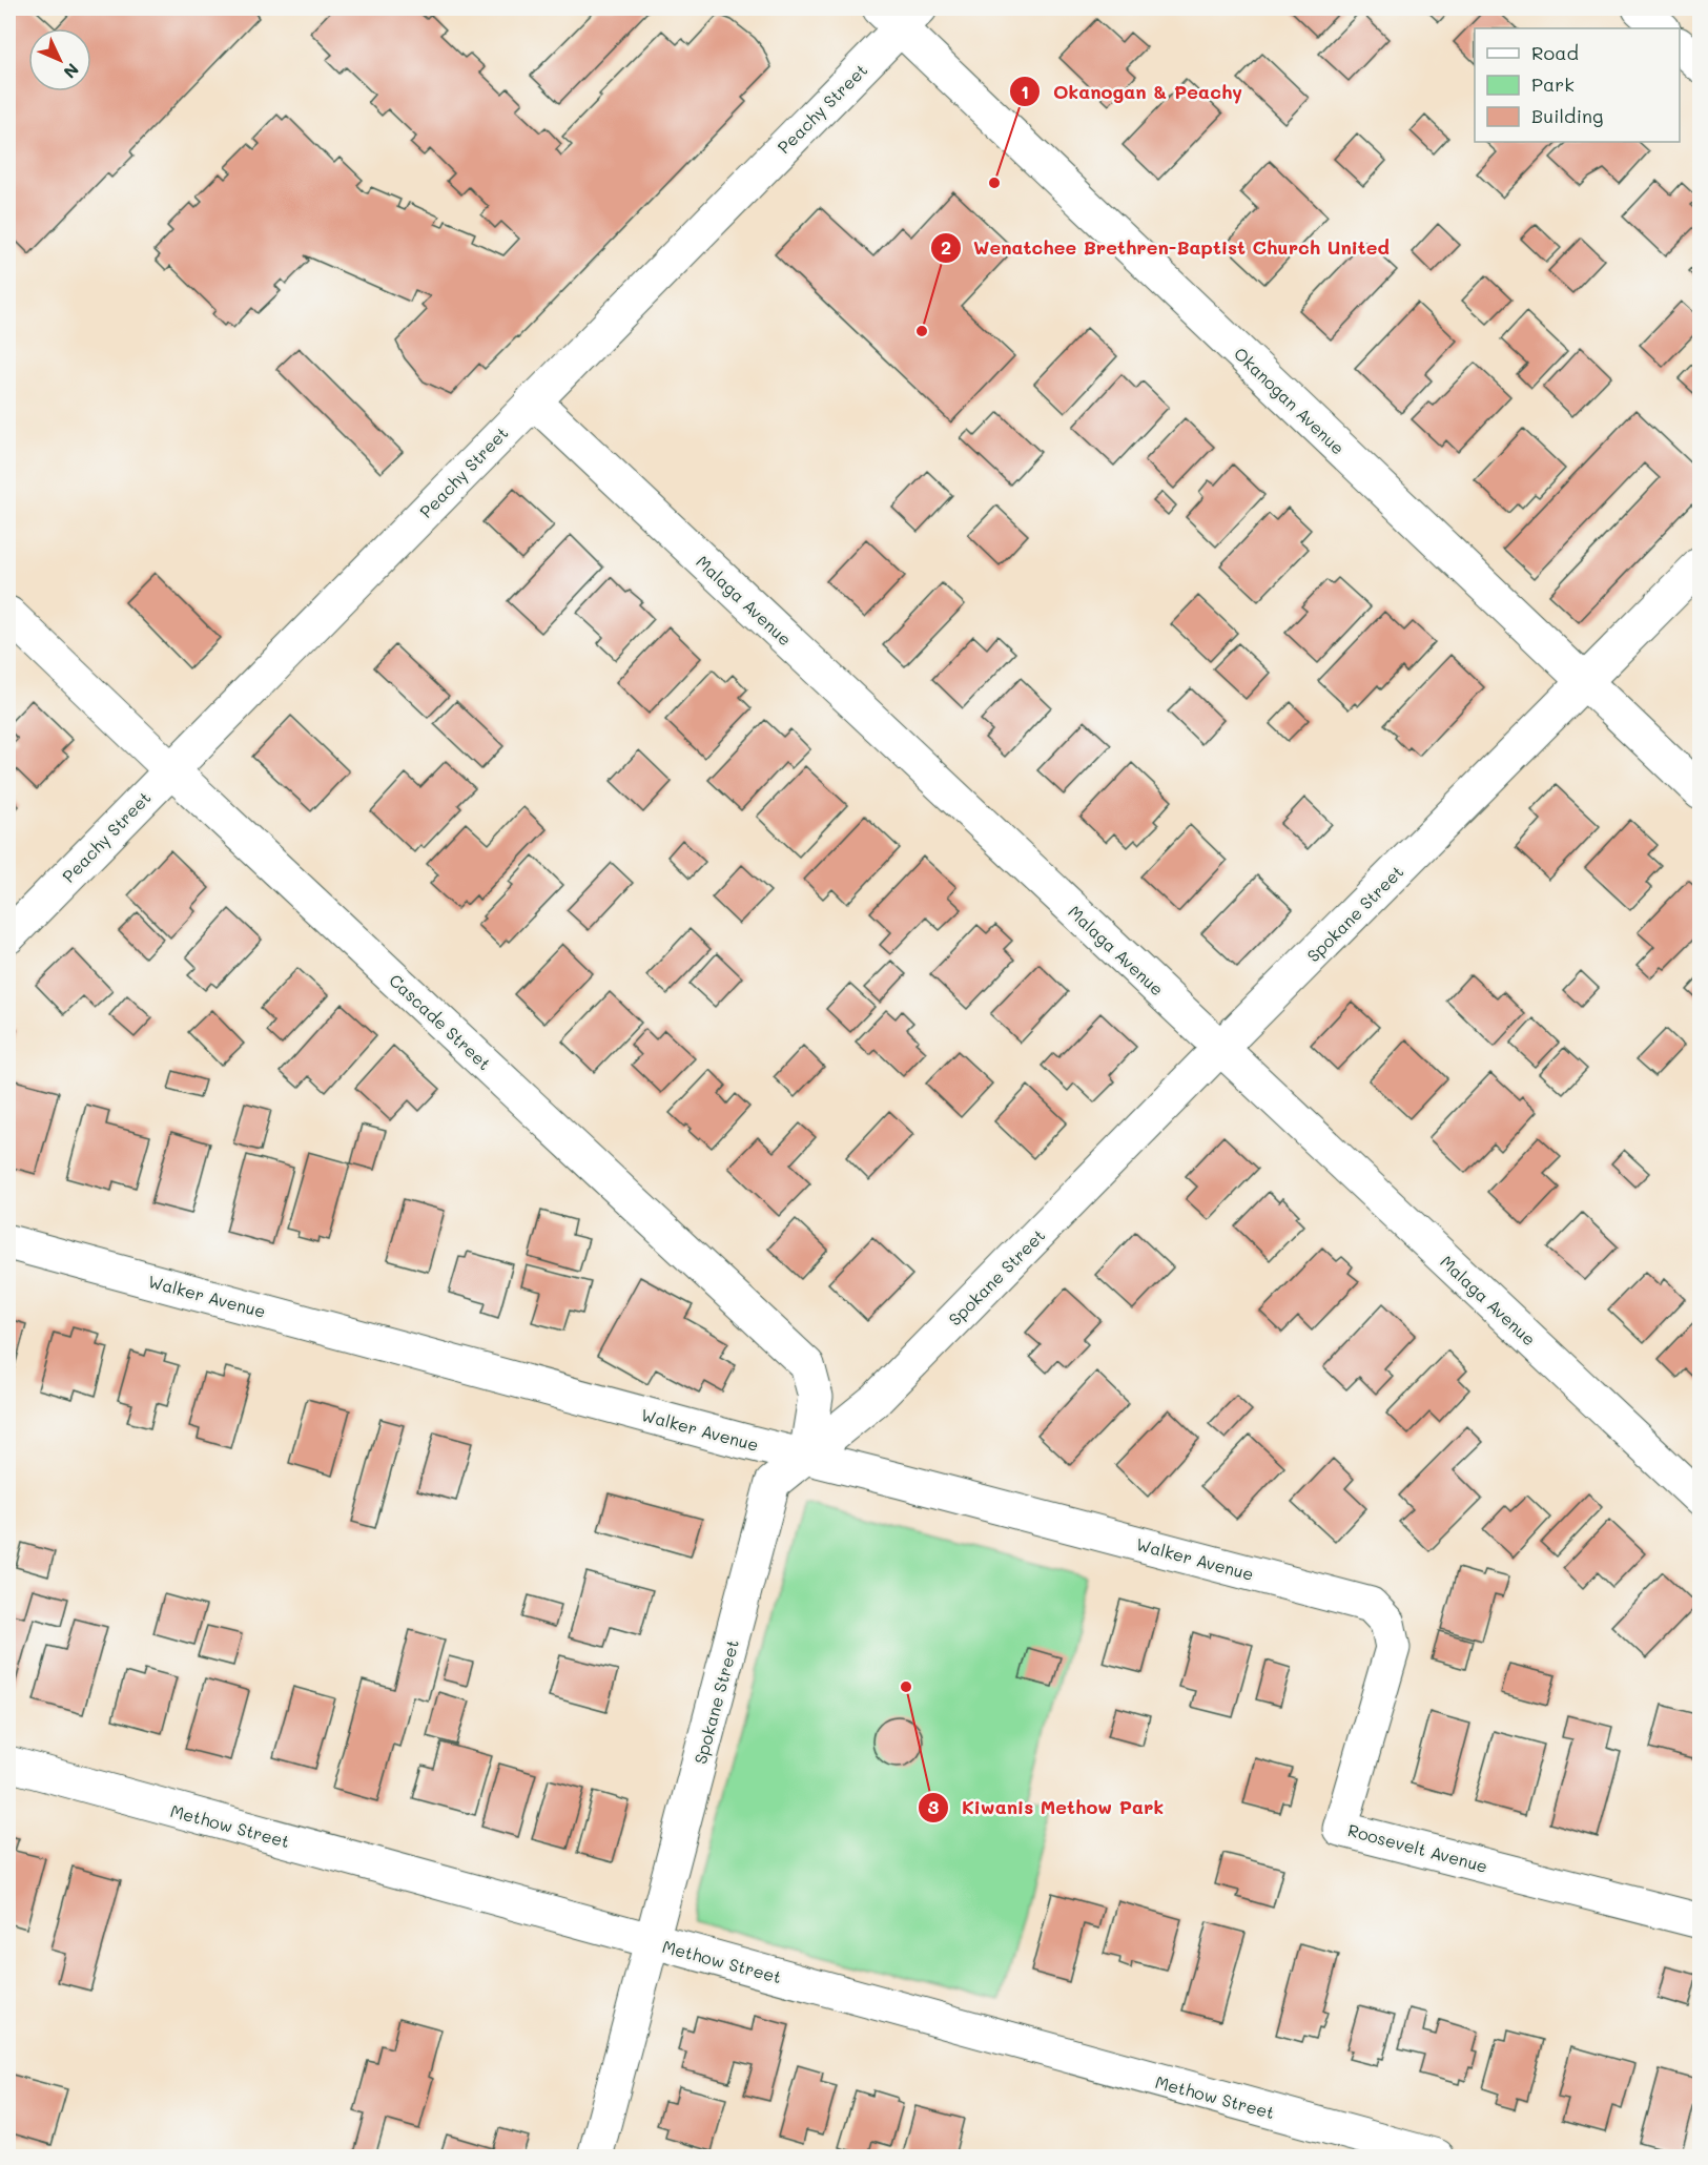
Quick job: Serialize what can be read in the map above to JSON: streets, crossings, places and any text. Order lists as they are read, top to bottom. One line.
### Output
{"streets":{"street":["Peachy Street","Okanogan Avenue","Malaga Avenue","Spokane Street","Cascade Street","Walker Avenue","Methow Street","Roosevelt Avenue"]},"crossings":[["Peachy Street","Okanogan Avenue"],["Peachy Street","Malaga Avenue"],["Peachy Street","Cascade Street"],["Okanogan Avenue","Spokane Street"],["Malaga Avenue","Spokane Street"],["Spokane Street","Cascade Street"],["Spokane Street","Walker Avenue"],["Spokane Street","Methow Street"],["Cascade Street","Walker Avenue"],["Walker Avenue","Roosevelt Avenue"]],"places":["Okanogan & Peachy","Wenatchee Brethren-Baptist Church United","Kiwanis Methow Park"],"legend":["Road","Park","Building"],"north":"bottom right"}
